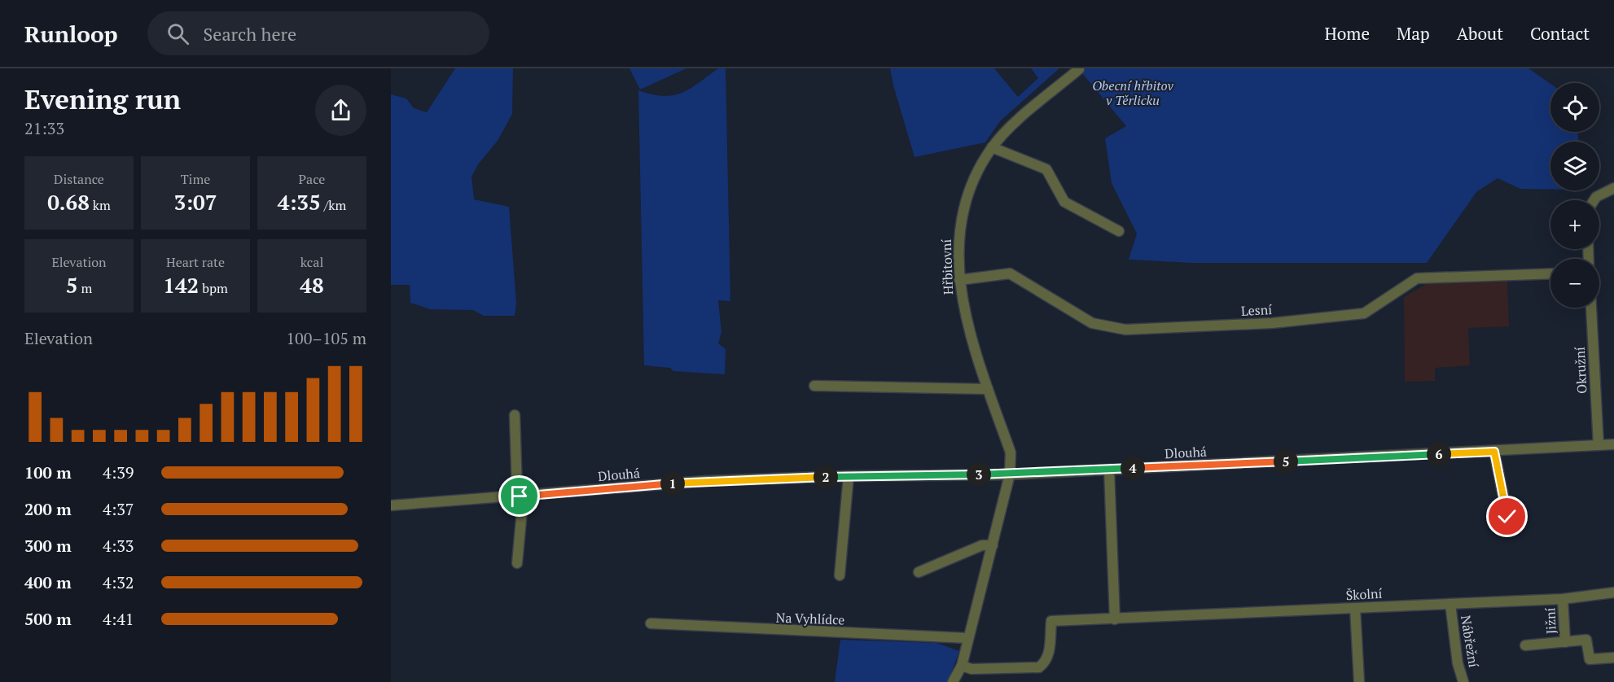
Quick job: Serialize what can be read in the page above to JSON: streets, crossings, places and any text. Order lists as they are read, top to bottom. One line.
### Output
{"streets":{"street":["Hřbitovní","Lesní","Okružní","Dlouhá","Školní","Na Vyhlídce","Jižní","Nábřežní"]},"crossings":[["Hřbitovní","Lesní"],["Hřbitovní","Dlouhá"],["Okružní","Dlouhá"],["Školní","Jižní"],["Školní","Nábřežní"]],"parks":["Obecní hřbitov v Těrlicku"],"page":{"header":"Runloop","search":"Search here","nav":["Home","Map","About","Contact"],"heading":["Evening run","21:33"],"map_buttons":["+","−"],"stats":[["Distance","0.68 km"],["Time","3:07"],["Pace","4:35 /km"],["Elevation","5 m"],["Heart rate","142 bpm"],["kcal","48"]],"chart":["Elevation","100–105 m"],"pins":["6","5","4","3","2","1"],"list":[{"name":"100 m","note":"4:39"},{"name":"200 m","note":"4:37"},{"name":"300 m","note":"4:33"},{"name":"400 m","note":"4:32"},{"name":"500 m","note":"4:41"}]}}
